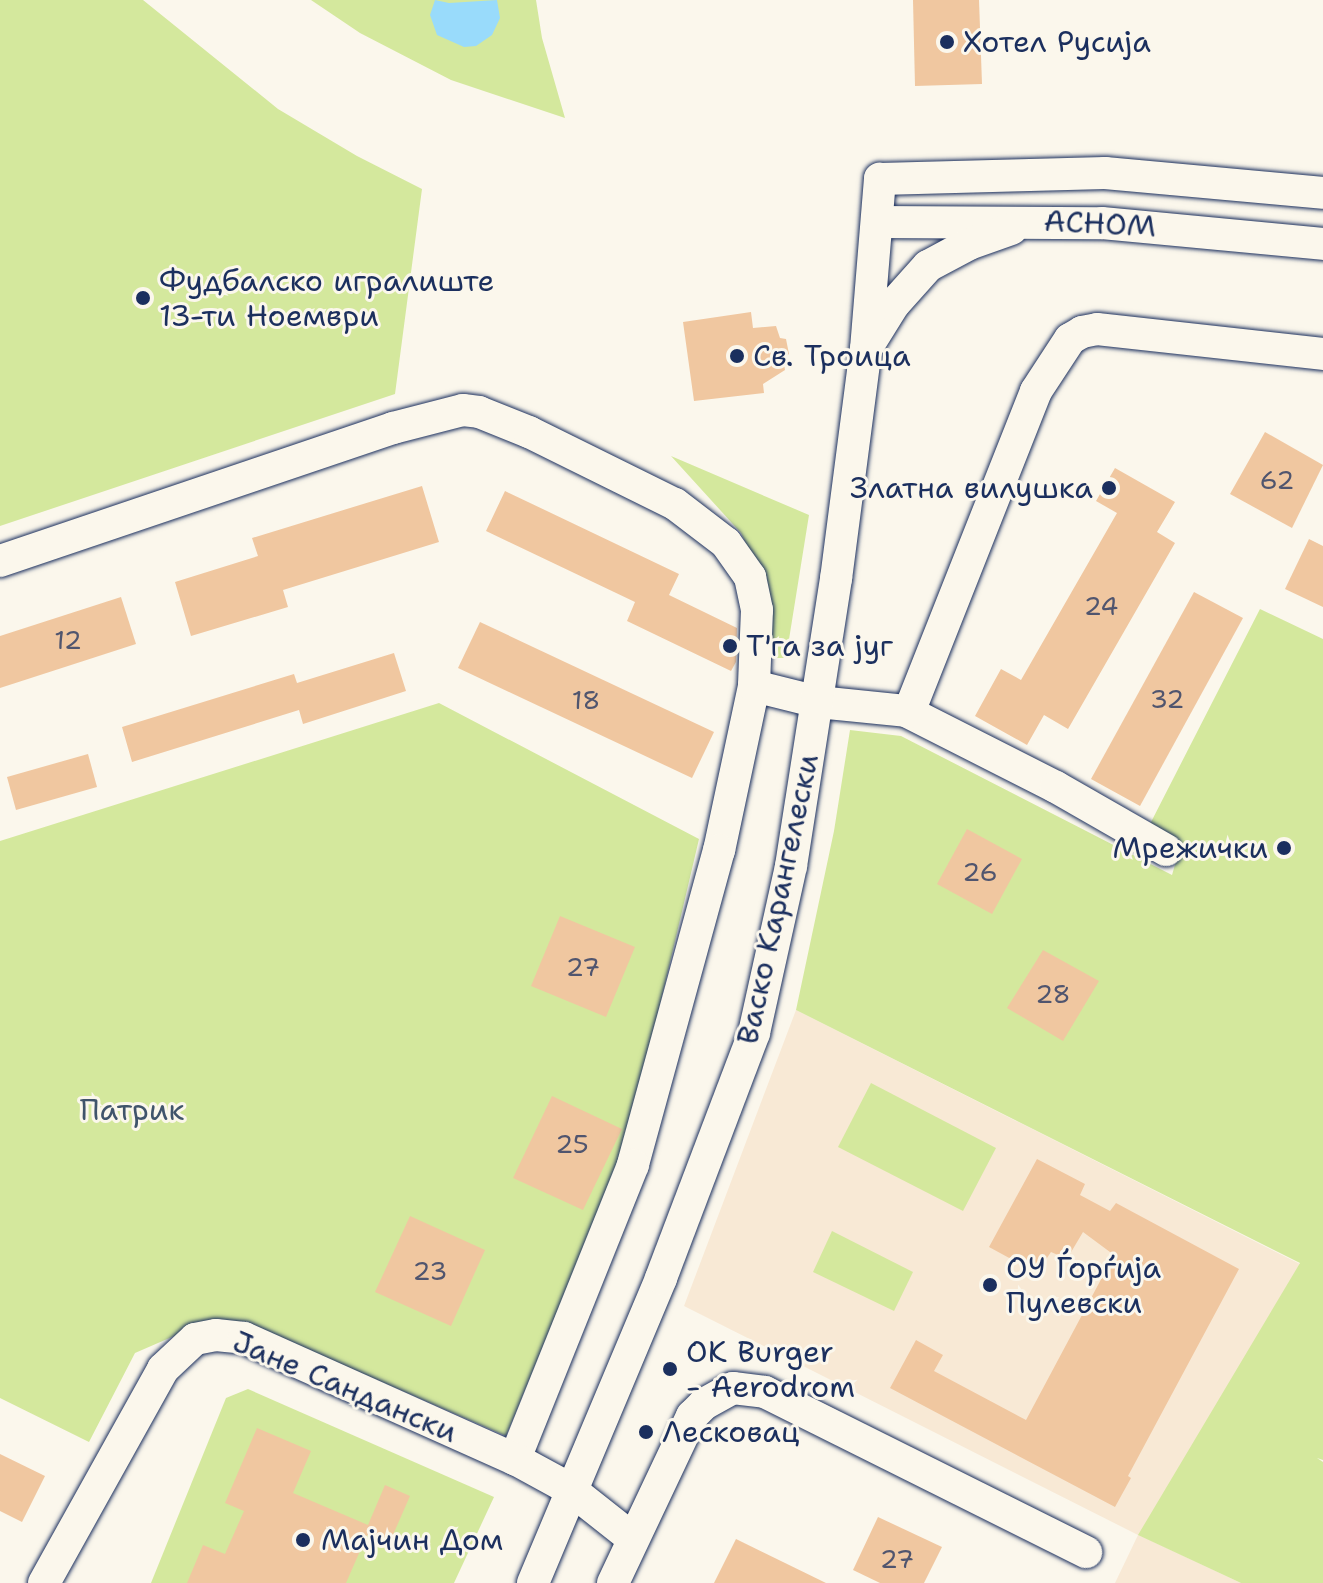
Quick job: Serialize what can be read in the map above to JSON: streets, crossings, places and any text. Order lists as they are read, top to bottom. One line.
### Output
{"streets":{"street":["АСНОМ","Васко Карангелески","Јане Сандански"]},"crossings":[["АСНОМ","Васко Карангелески"],["Васко Карангелески","Јане Сандански"]],"parks":["Патрик"],"places":["Хотел Русија","Фудбалско игралиште 13-ти Ноември","Св. Троица","Златна вилушка","Т'га за југ","Мрежички","ОУ Ѓорѓија Пулевски","OK Burger - Aerodrom","Лесковац","Мајчин Дом"],"house_numbers":["62","24","12","32","18","26","27","28","25","23","27"]}
